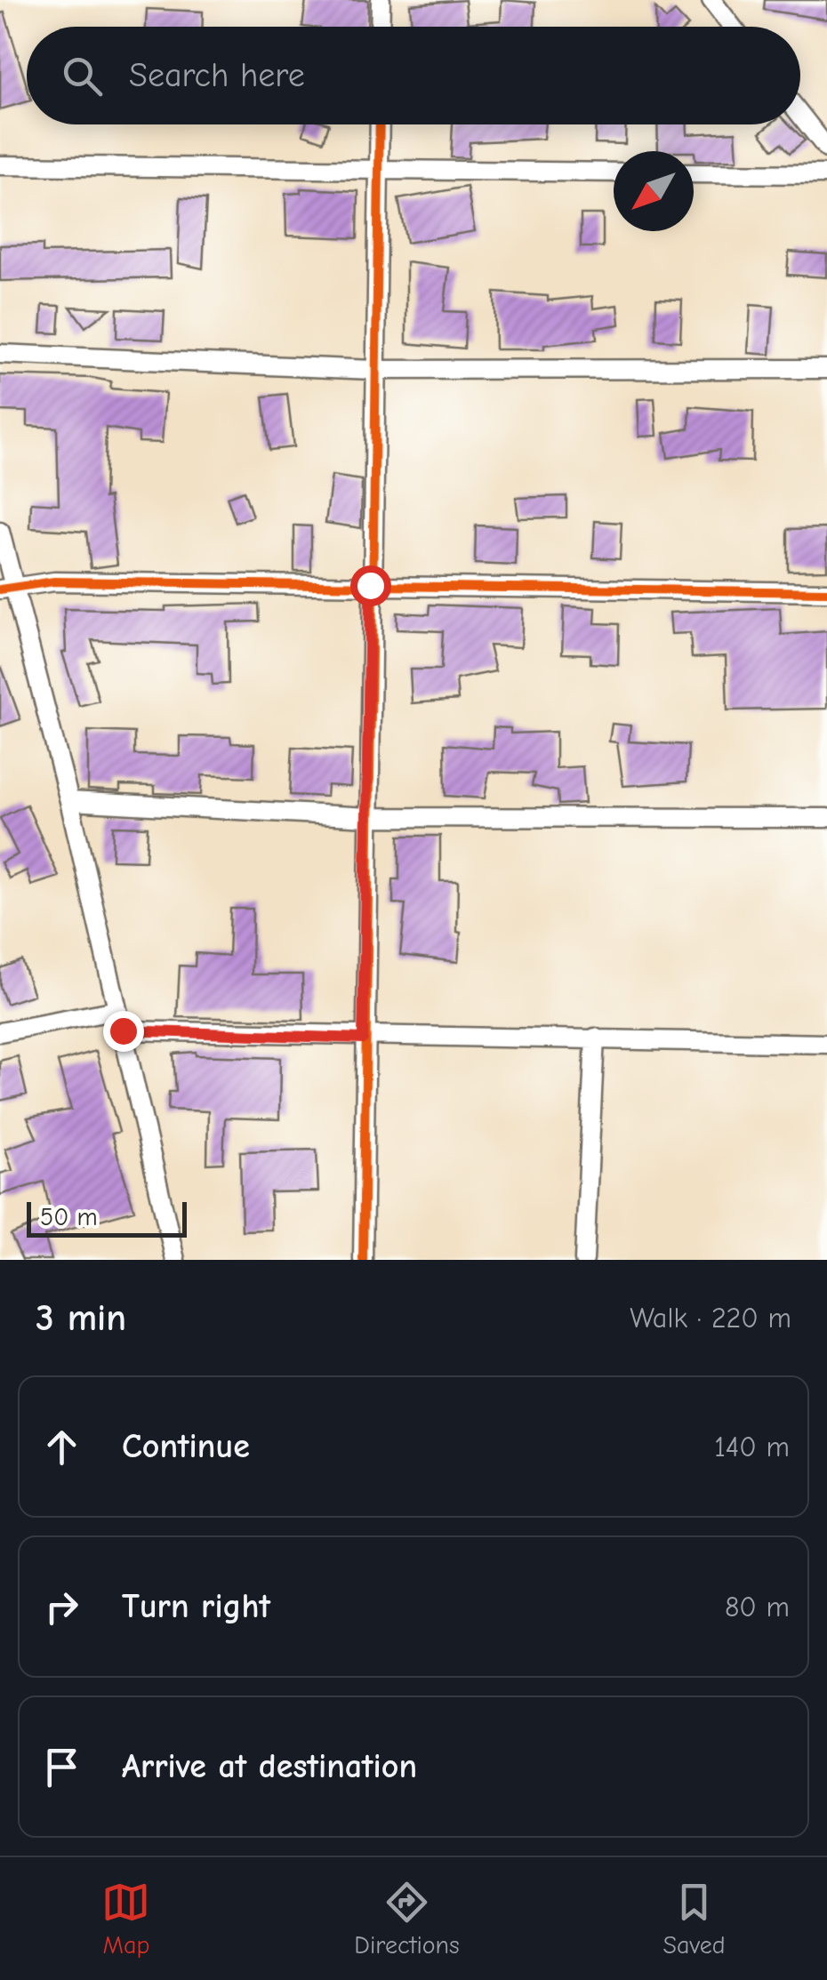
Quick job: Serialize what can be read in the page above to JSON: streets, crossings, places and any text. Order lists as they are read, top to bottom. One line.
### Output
{"scale_bar":"50 m","north":"bottom left","page":{"search":"Search here","scale":"50 m","heading":["3 min","Walk · 220 m"],"list":[["Continue","140 m"],["Turn right","80 m"],"Arrive at destination"],"nav":["Map","Directions","Saved"]}}
